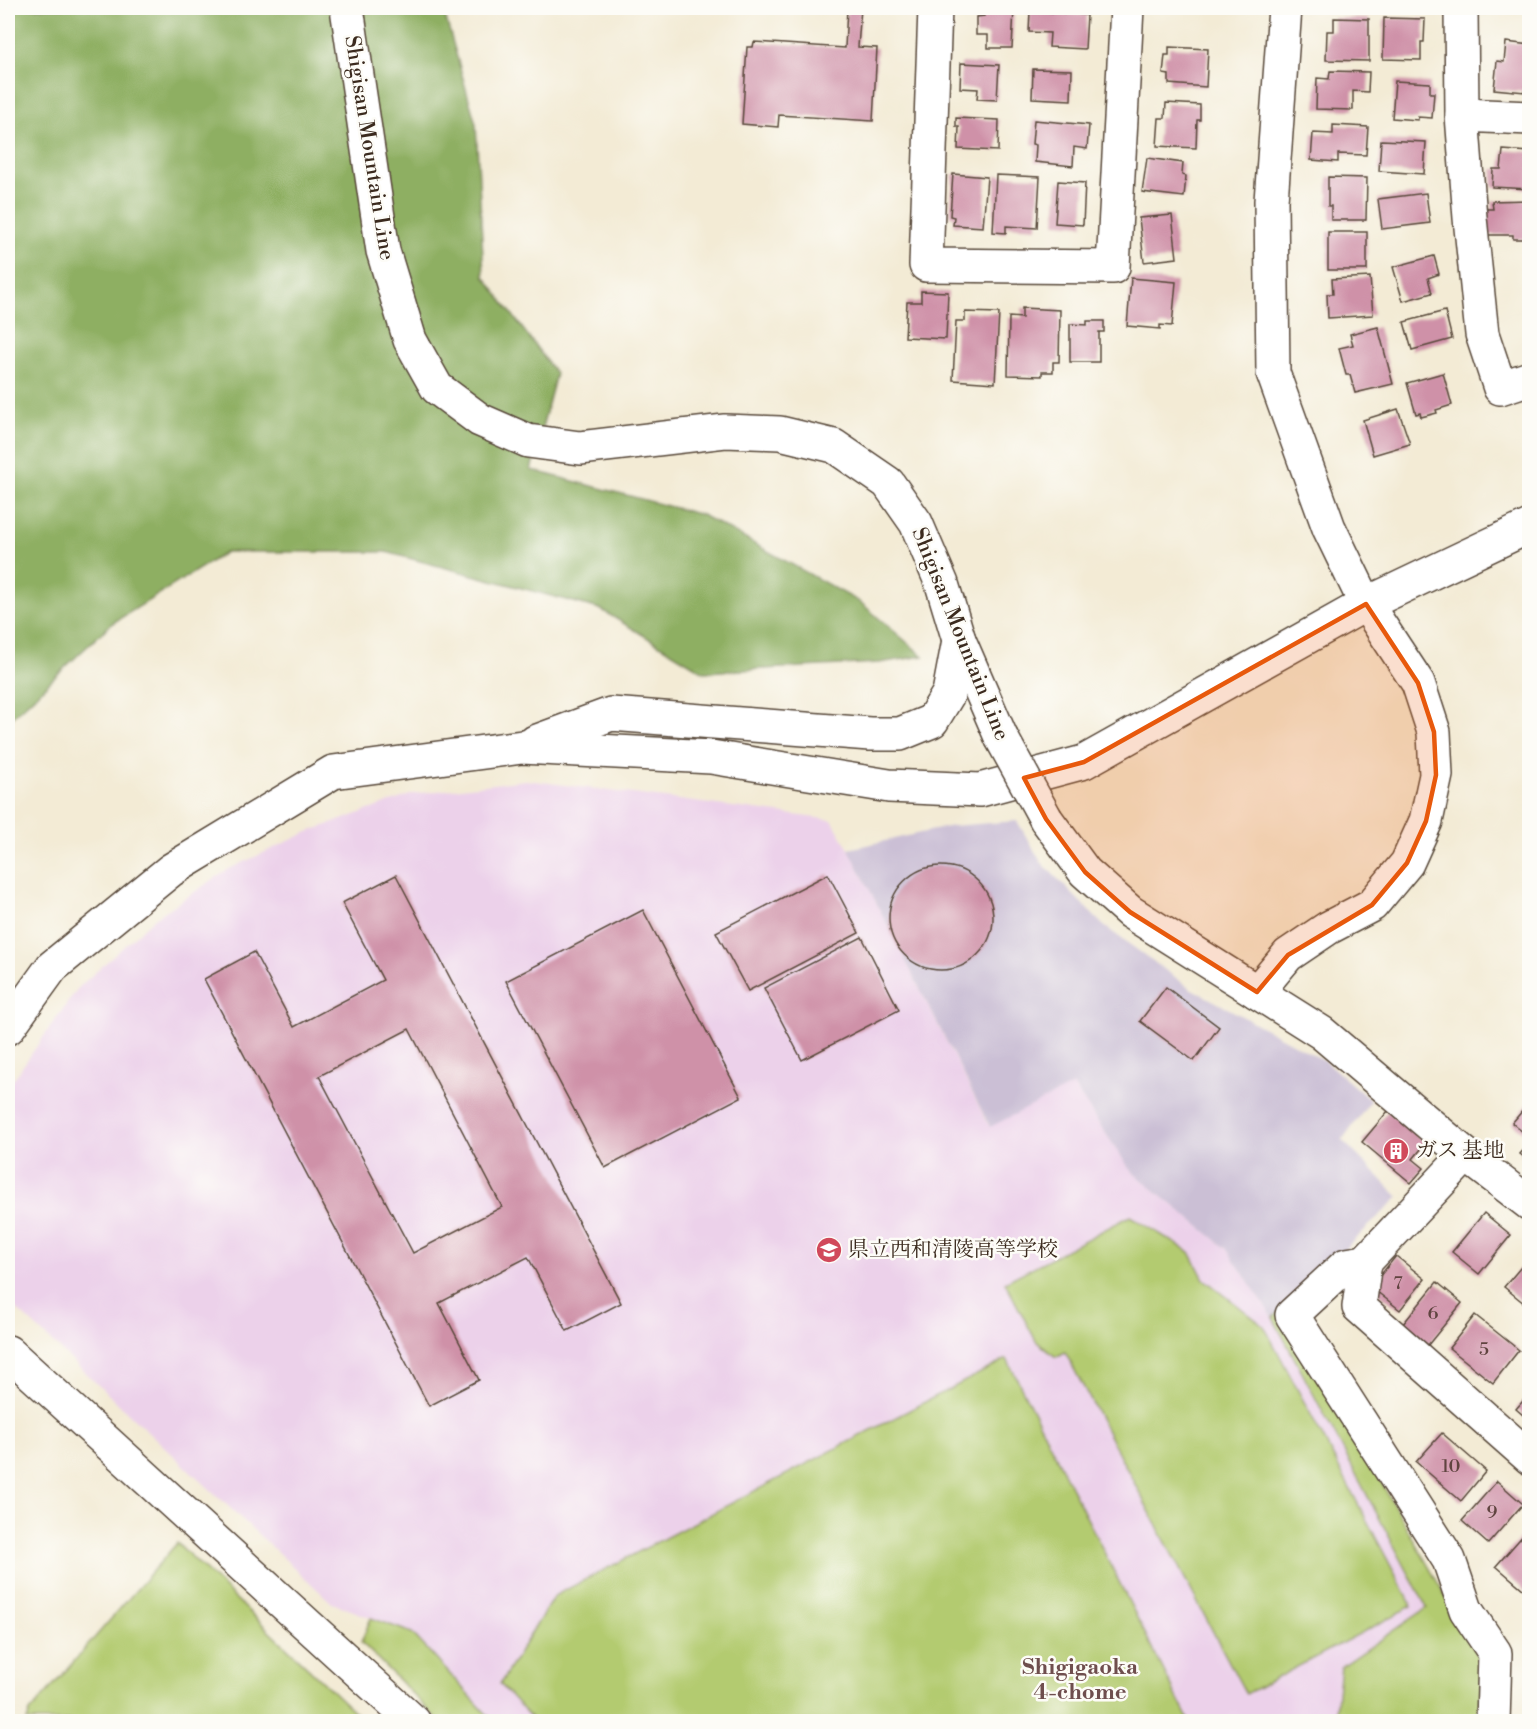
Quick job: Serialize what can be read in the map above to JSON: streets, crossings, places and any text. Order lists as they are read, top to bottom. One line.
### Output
{"streets":{"street":["Shigisan Mountain Line"]},"districts":["Shigigaoka 4-chome"],"places":{"building":["ガス 基地"],"school or university":["県立西和清陵高等学校"]},"house_numbers":["7","6","5","10","9"]}
